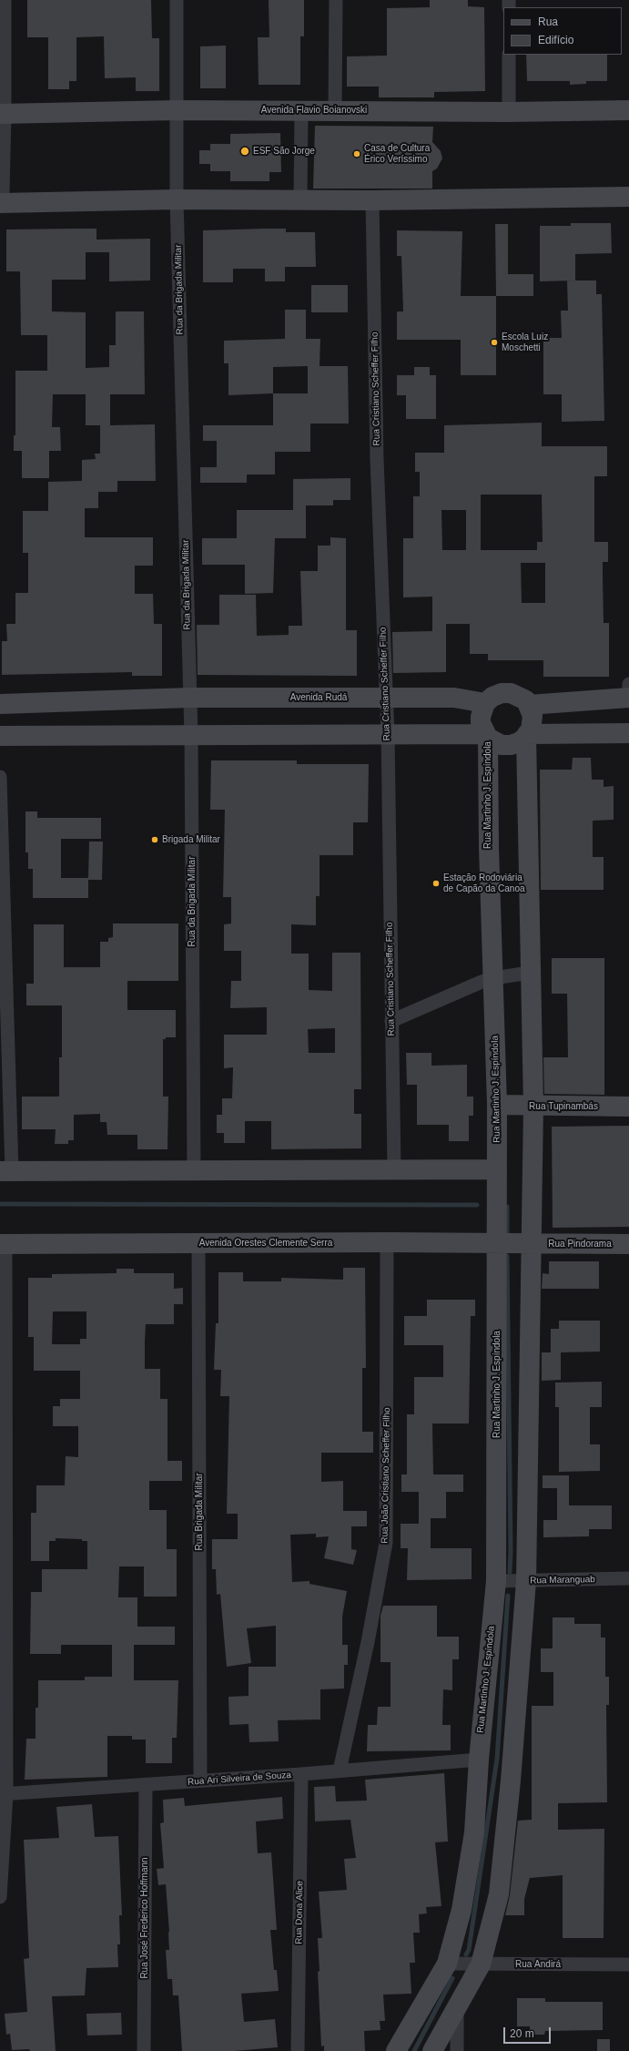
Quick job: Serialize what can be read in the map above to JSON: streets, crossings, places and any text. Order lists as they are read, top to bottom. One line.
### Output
{"streets":{"main road":["Avenida Flavio Boianovski","Avenida Rudá","Rua Martinho J. Espíndola","Rua Tupinambás","Avenida Orestes Clemente Serra","Rua Pindorama"],"street":["Rua da Brigada Militar","Rua Cristiano Scheffer Filho","Rua João Cristiano Scheffer Filho","Rua Brigada Militar","Rua Maranguab","Rua Ari Silveira de Souza","Rua Dona Alice","Rua José Frederico Hoffmann","Rua Andirá"]},"crossings":[["Avenida Flavio Boianovski","Rua da Brigada Militar"],["Rua da Brigada Militar","Avenida Rudá"],["Rua Cristiano Scheffer Filho","Avenida Rudá"],["Avenida Rudá","Rua Martinho J. Espíndola"],["Rua Martinho J. Espíndola","Rua Tupinambás"],["Rua Martinho J. Espíndola","Avenida Orestes Clemente Serra"],["Rua Martinho J. Espíndola","Rua Maranguab"],["Rua Martinho J. Espíndola","Rua Ari Silveira de Souza"],["Rua Martinho J. Espíndola","Rua Andirá"],["Avenida Orestes Clemente Serra","Rua Pindorama"],["Avenida Orestes Clemente Serra","Rua João Cristiano Scheffer Filho"],["Avenida Orestes Clemente Serra","Rua Brigada Militar"],["Rua João Cristiano Scheffer Filho","Rua Ari Silveira de Souza"],["Rua Brigada Militar","Rua Ari Silveira de Souza"],["Rua Ari Silveira de Souza","Rua Dona Alice"],["Rua Ari Silveira de Souza","Rua José Frederico Hoffmann"]],"places":["ESF São Jorge","Casa de Cultura Érico Veríssimo","Escola Luiz Moschetti","Brigada Militar","Estação Rodoviária de Capão da Canoa"],"legend":["Rua","Edifício"],"scale_bar":"20 m"}
